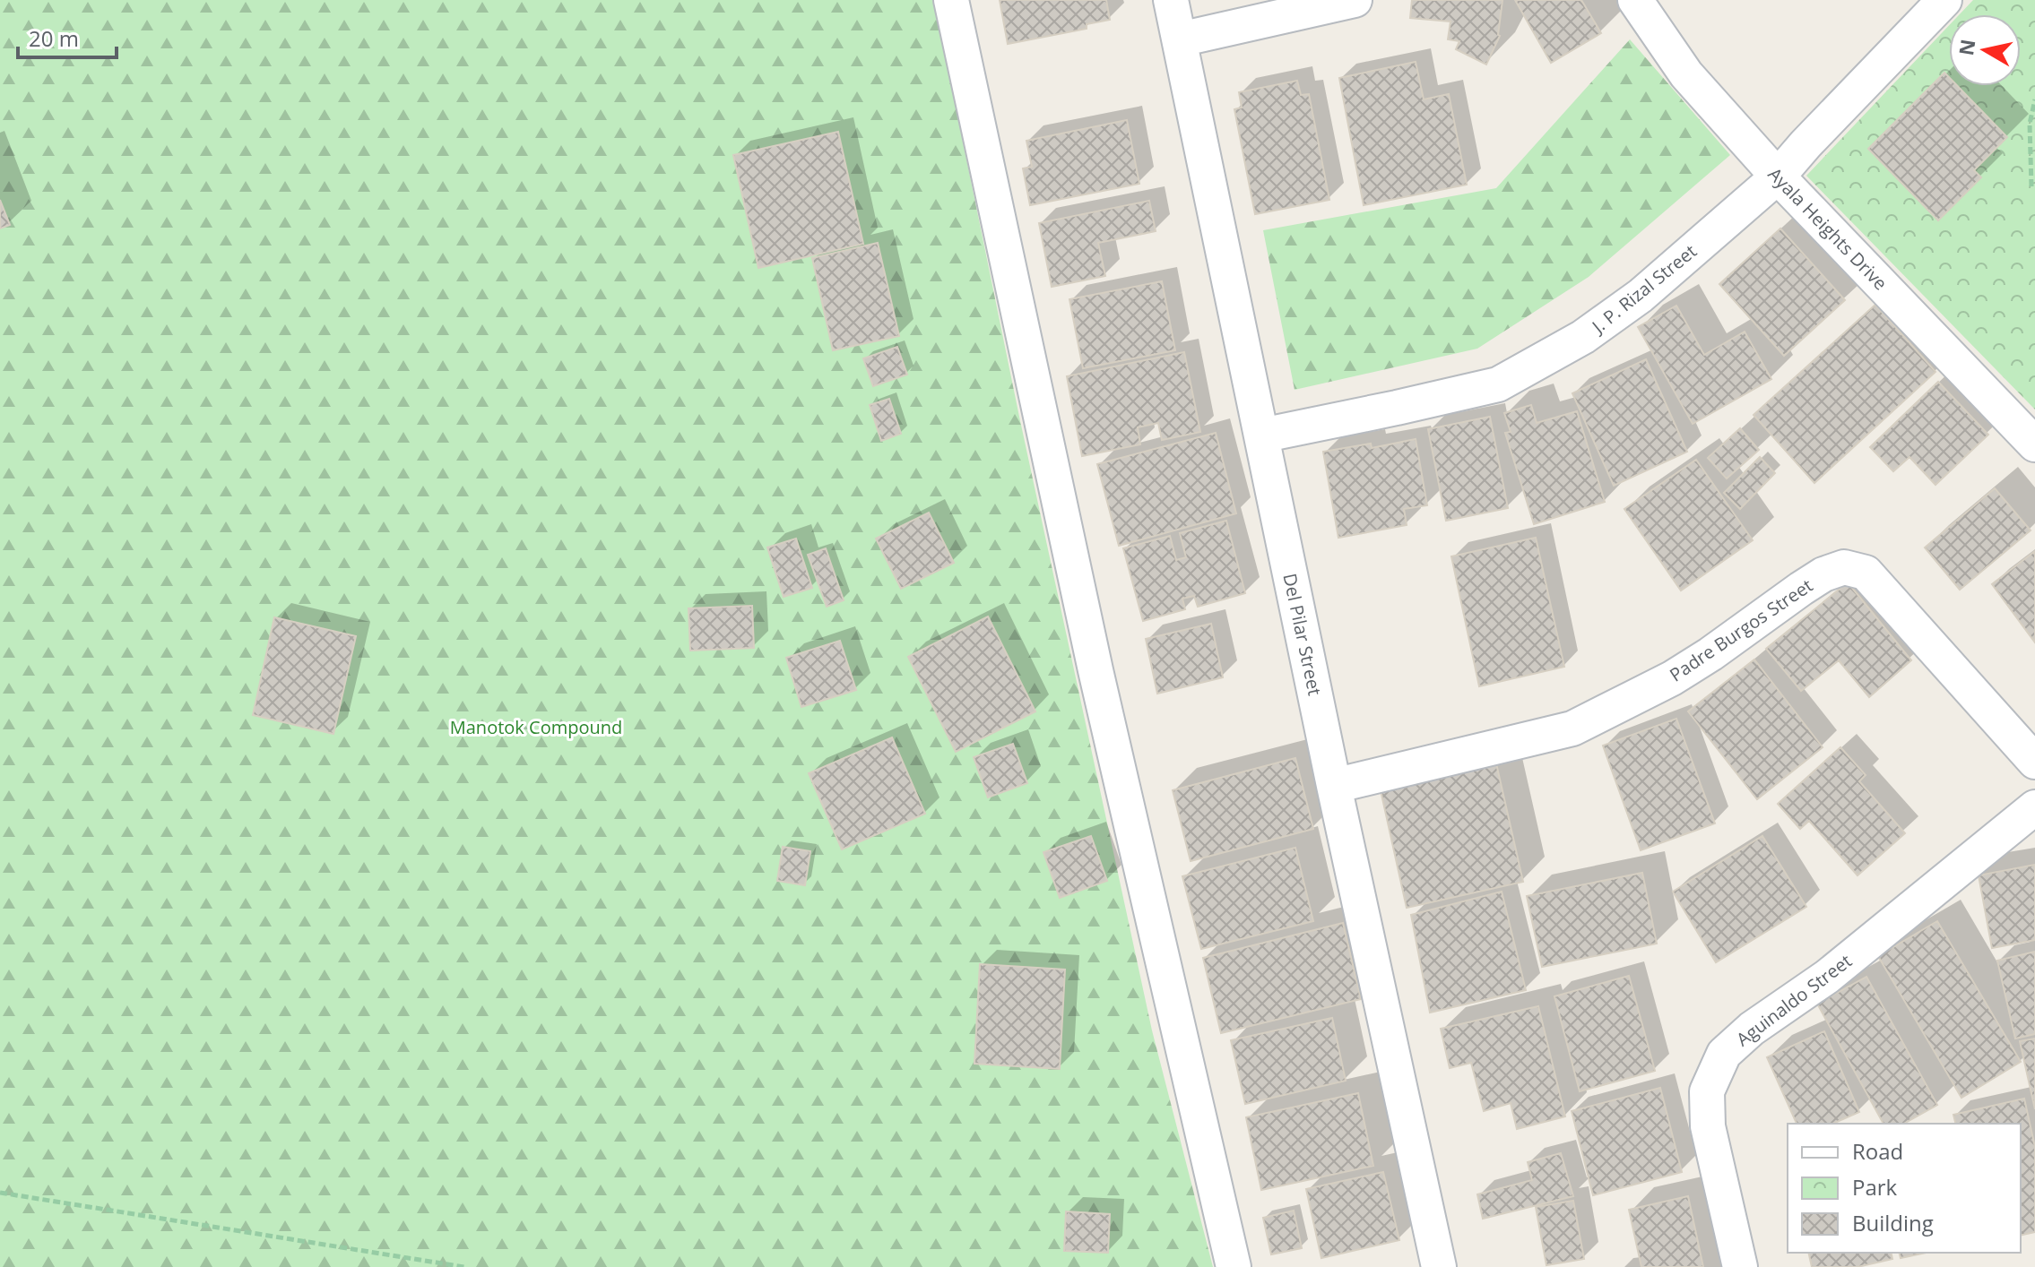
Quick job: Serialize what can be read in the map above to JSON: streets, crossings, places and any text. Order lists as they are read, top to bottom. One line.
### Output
{"streets":{"street":["Ayala Heights Drive","J. P. Rizal Street","Padre Burgos Street","Del Pilar Street","Aguinaldo Street"]},"crossings":[["Ayala Heights Drive","J. P. Rizal Street"],["J. P. Rizal Street","Del Pilar Street"],["Padre Burgos Street","Del Pilar Street"]],"parks":["Manotok Compound"],"legend":["Road","Park","Building"],"scale_bar":"20 m","north":"left"}
